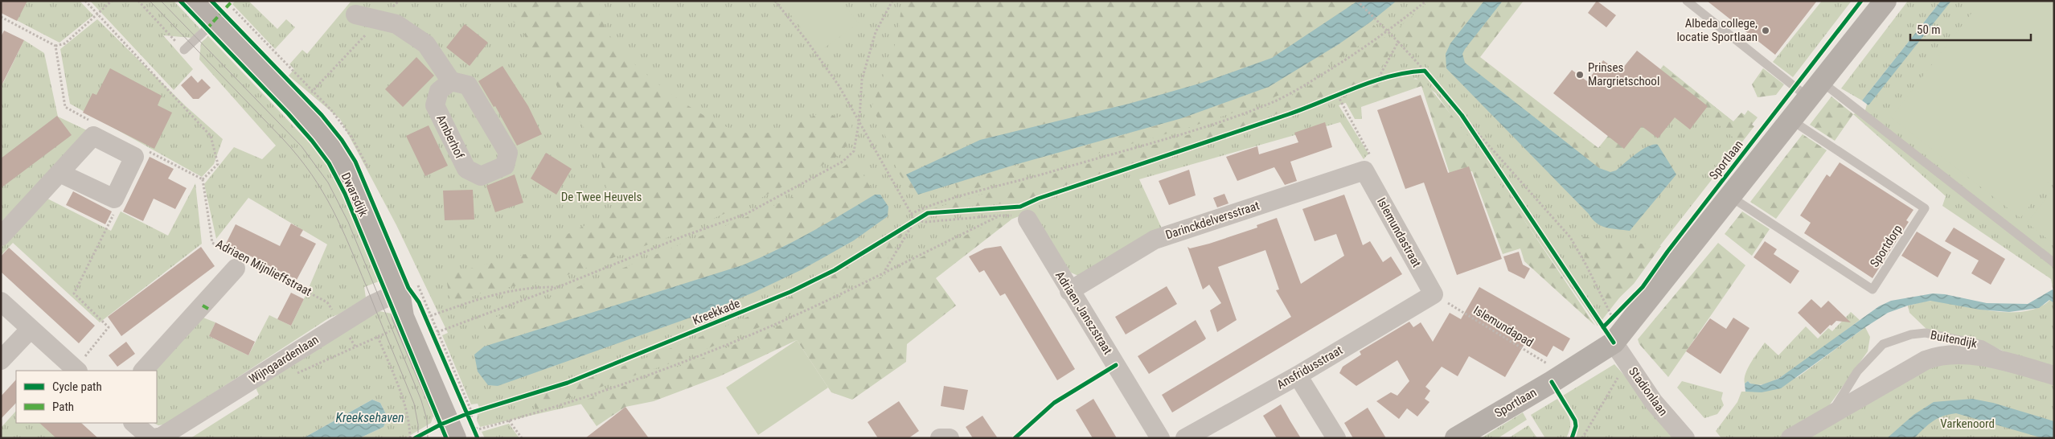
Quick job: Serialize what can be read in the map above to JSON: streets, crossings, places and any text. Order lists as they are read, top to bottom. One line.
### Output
{"streets":{"street":["Amberhof","Sportlaan","Dwarsdijk","Darinckdelversstraat","Islemundastraat","Adriaen Mijnlieffstraat","Adriaen Janszstraat","Buitendijk","Wijngaardenlaan","Ansfridusstraat","Stadionlaan"],"lane":["Sportdorp"],"path":["Islemundapad"],"cycle path":["Kreekkade"]},"crossings":[["Sportlaan","Sportdorp"],["Sportlaan","Islemundapad"],["Sportlaan","Stadionlaan"],["Dwarsdijk","Wijngaardenlaan"],["Darinckdelversstraat","Islemundastraat"],["Darinckdelversstraat","Adriaen Janszstraat"],["Islemundastraat","Islemundapad"],["Islemundastraat","Ansfridusstraat"],["Islemundapad","Ansfridusstraat"]],"water":["Kreeksehaven"],"parks":["De Twee Heuvels","Varkenoord"],"places":["Albeda college, locatie Sportlaan","Prinses Margrietschool"],"legend":["Cycle path","Path"],"scale_bar":"50 m"}
